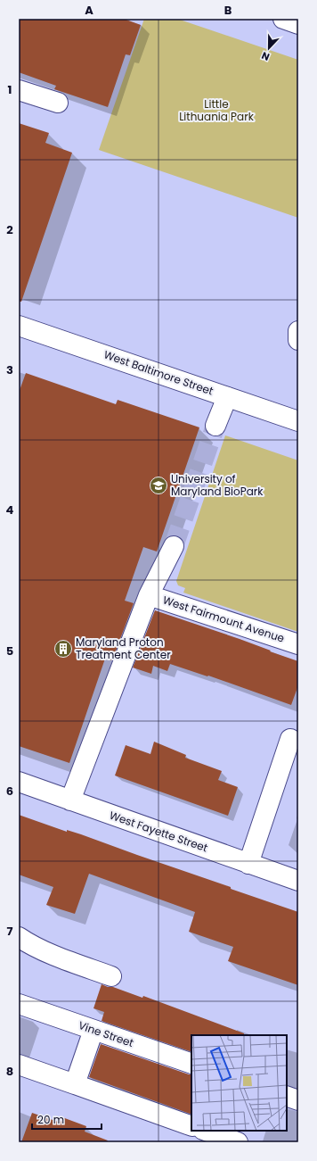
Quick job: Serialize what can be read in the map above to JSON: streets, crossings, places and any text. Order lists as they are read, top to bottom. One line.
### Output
{"streets":{"street":["West Baltimore Street","West Fairmount Avenue","West Fayette Street","Vine Street"]},"parks":["Little Lithuania Park"],"places":{"school or university":["University of Maryland BioPark"],"building":["Maryland Proton Treatment Center"]},"scale_bar":"20 m","north":"bottom","grid":{"columns":["A","B"],"rows":["1","2","3","4","5","6","7","8"]}}
